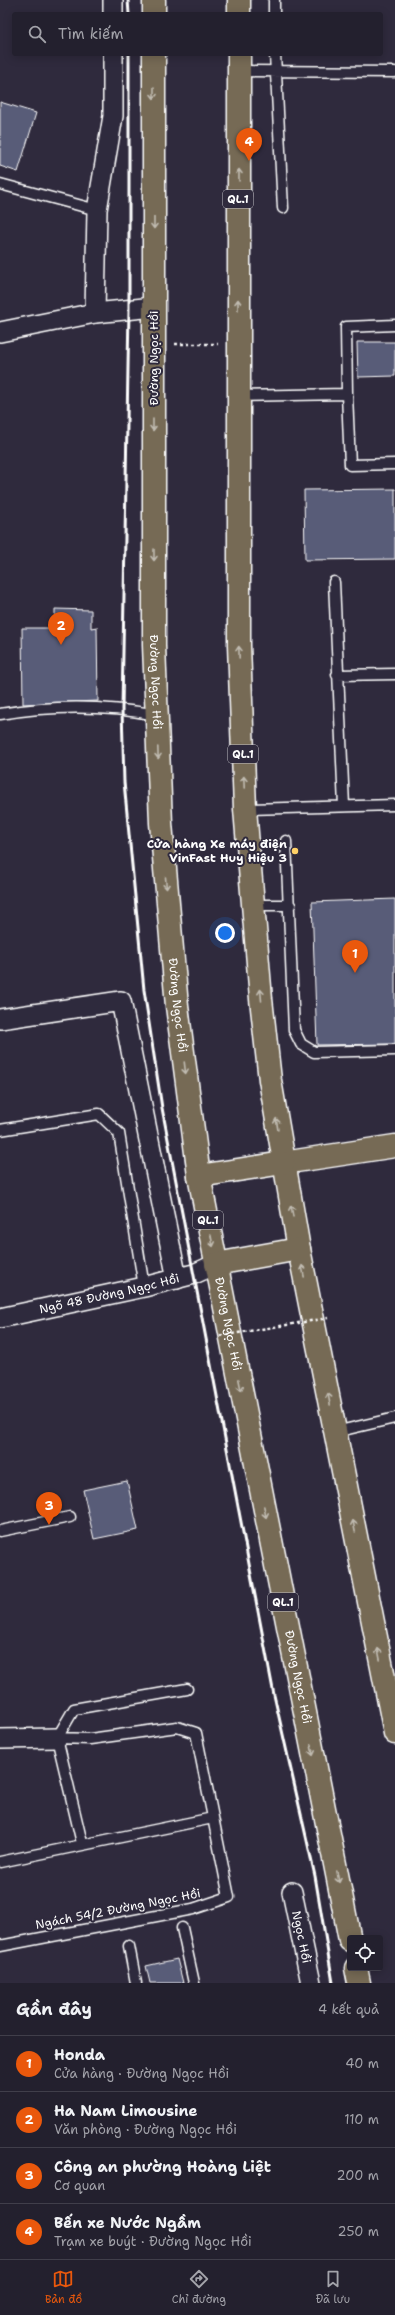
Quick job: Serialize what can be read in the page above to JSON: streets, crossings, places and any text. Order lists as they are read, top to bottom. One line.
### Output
{"streets":{"main road":["QL.1","Đường Ngọc Hồi"],"street":["Ngõ 48 Đường Ngọc Hồi","Ngọc Hồi"],"lane":["Ngách 54/2 Đường Ngọc Hồi"]},"crossings":[["Đường Ngọc Hồi","Ngõ 48 Đường Ngọc Hồi"]],"places":["Cửa hàng Xe máy điện VinFast Huy Hiệu 3"],"page":{"search":"Tìm kiếm","pins":["4","2","1","3"],"heading":["Gần đây","4 kết quả"],"list":[{"mark":"1","name":"Honda","note":"Cửa hàng · Đường Ngọc Hồi","value":"40 m"},{"mark":"2","name":"Ha Nam Limousine","note":"Văn phòng · Đường Ngọc Hồi","value":"110 m"},{"mark":"3","name":"Công an phường Hoàng Liệt","note":"Cơ quan","value":"200 m"},{"mark":"4","name":"Bến xe Nước Ngầm","note":"Trạm xe buýt · Đường Ngọc Hồi","value":"250 m"}],"nav":["Bản đồ","Chỉ đường","Đã lưu"]}}
